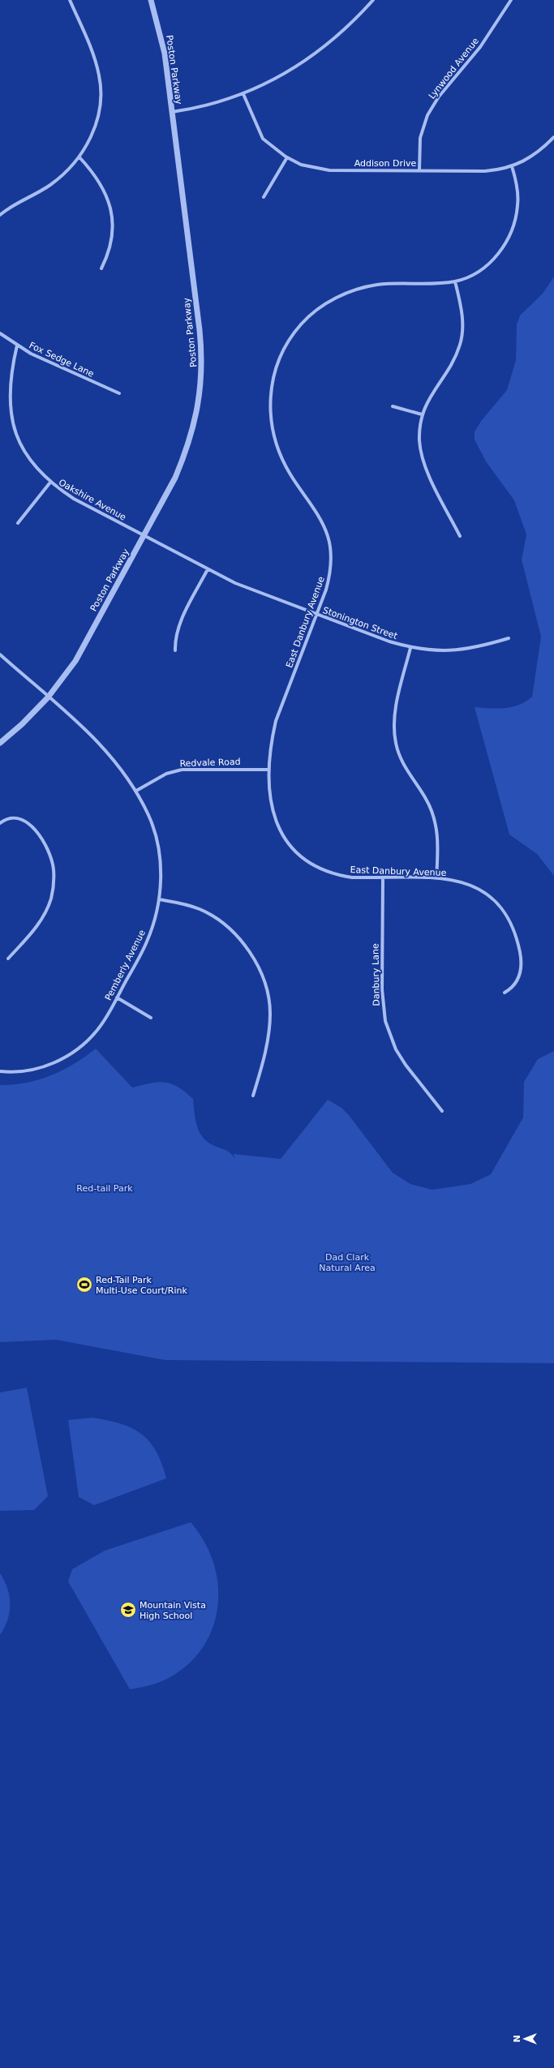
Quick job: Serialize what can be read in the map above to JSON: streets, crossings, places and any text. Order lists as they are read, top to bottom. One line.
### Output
{"streets":{"street":["Lynwood Avenue","Poston Parkway","Addison Drive","Fox Sedge Lane","Oakshire Avenue","East Danbury Avenue","Stonington Street","Redvale Road","Pemberly Avenue","Danbury Lane"]},"crossings":[["Lynwood Avenue","Addison Drive"],["Poston Parkway","Oakshire Avenue"],["Poston Parkway","Stonington Street"],["Poston Parkway","Pemberly Avenue"],["Addison Drive","East Danbury Avenue"],["Fox Sedge Lane","Oakshire Avenue"],["Oakshire Avenue","Stonington Street"],["East Danbury Avenue","Stonington Street"],["East Danbury Avenue","Redvale Road"],["East Danbury Avenue","Danbury Lane"],["Redvale Road","Pemberly Avenue"]],"parks":["Red-tail Park","Dad Clark Natural Area"],"places":{"sports":["Red-Tail Park Multi-Use Court/Rink"],"school or university":["Mountain Vista High School"]},"north":"left"}
